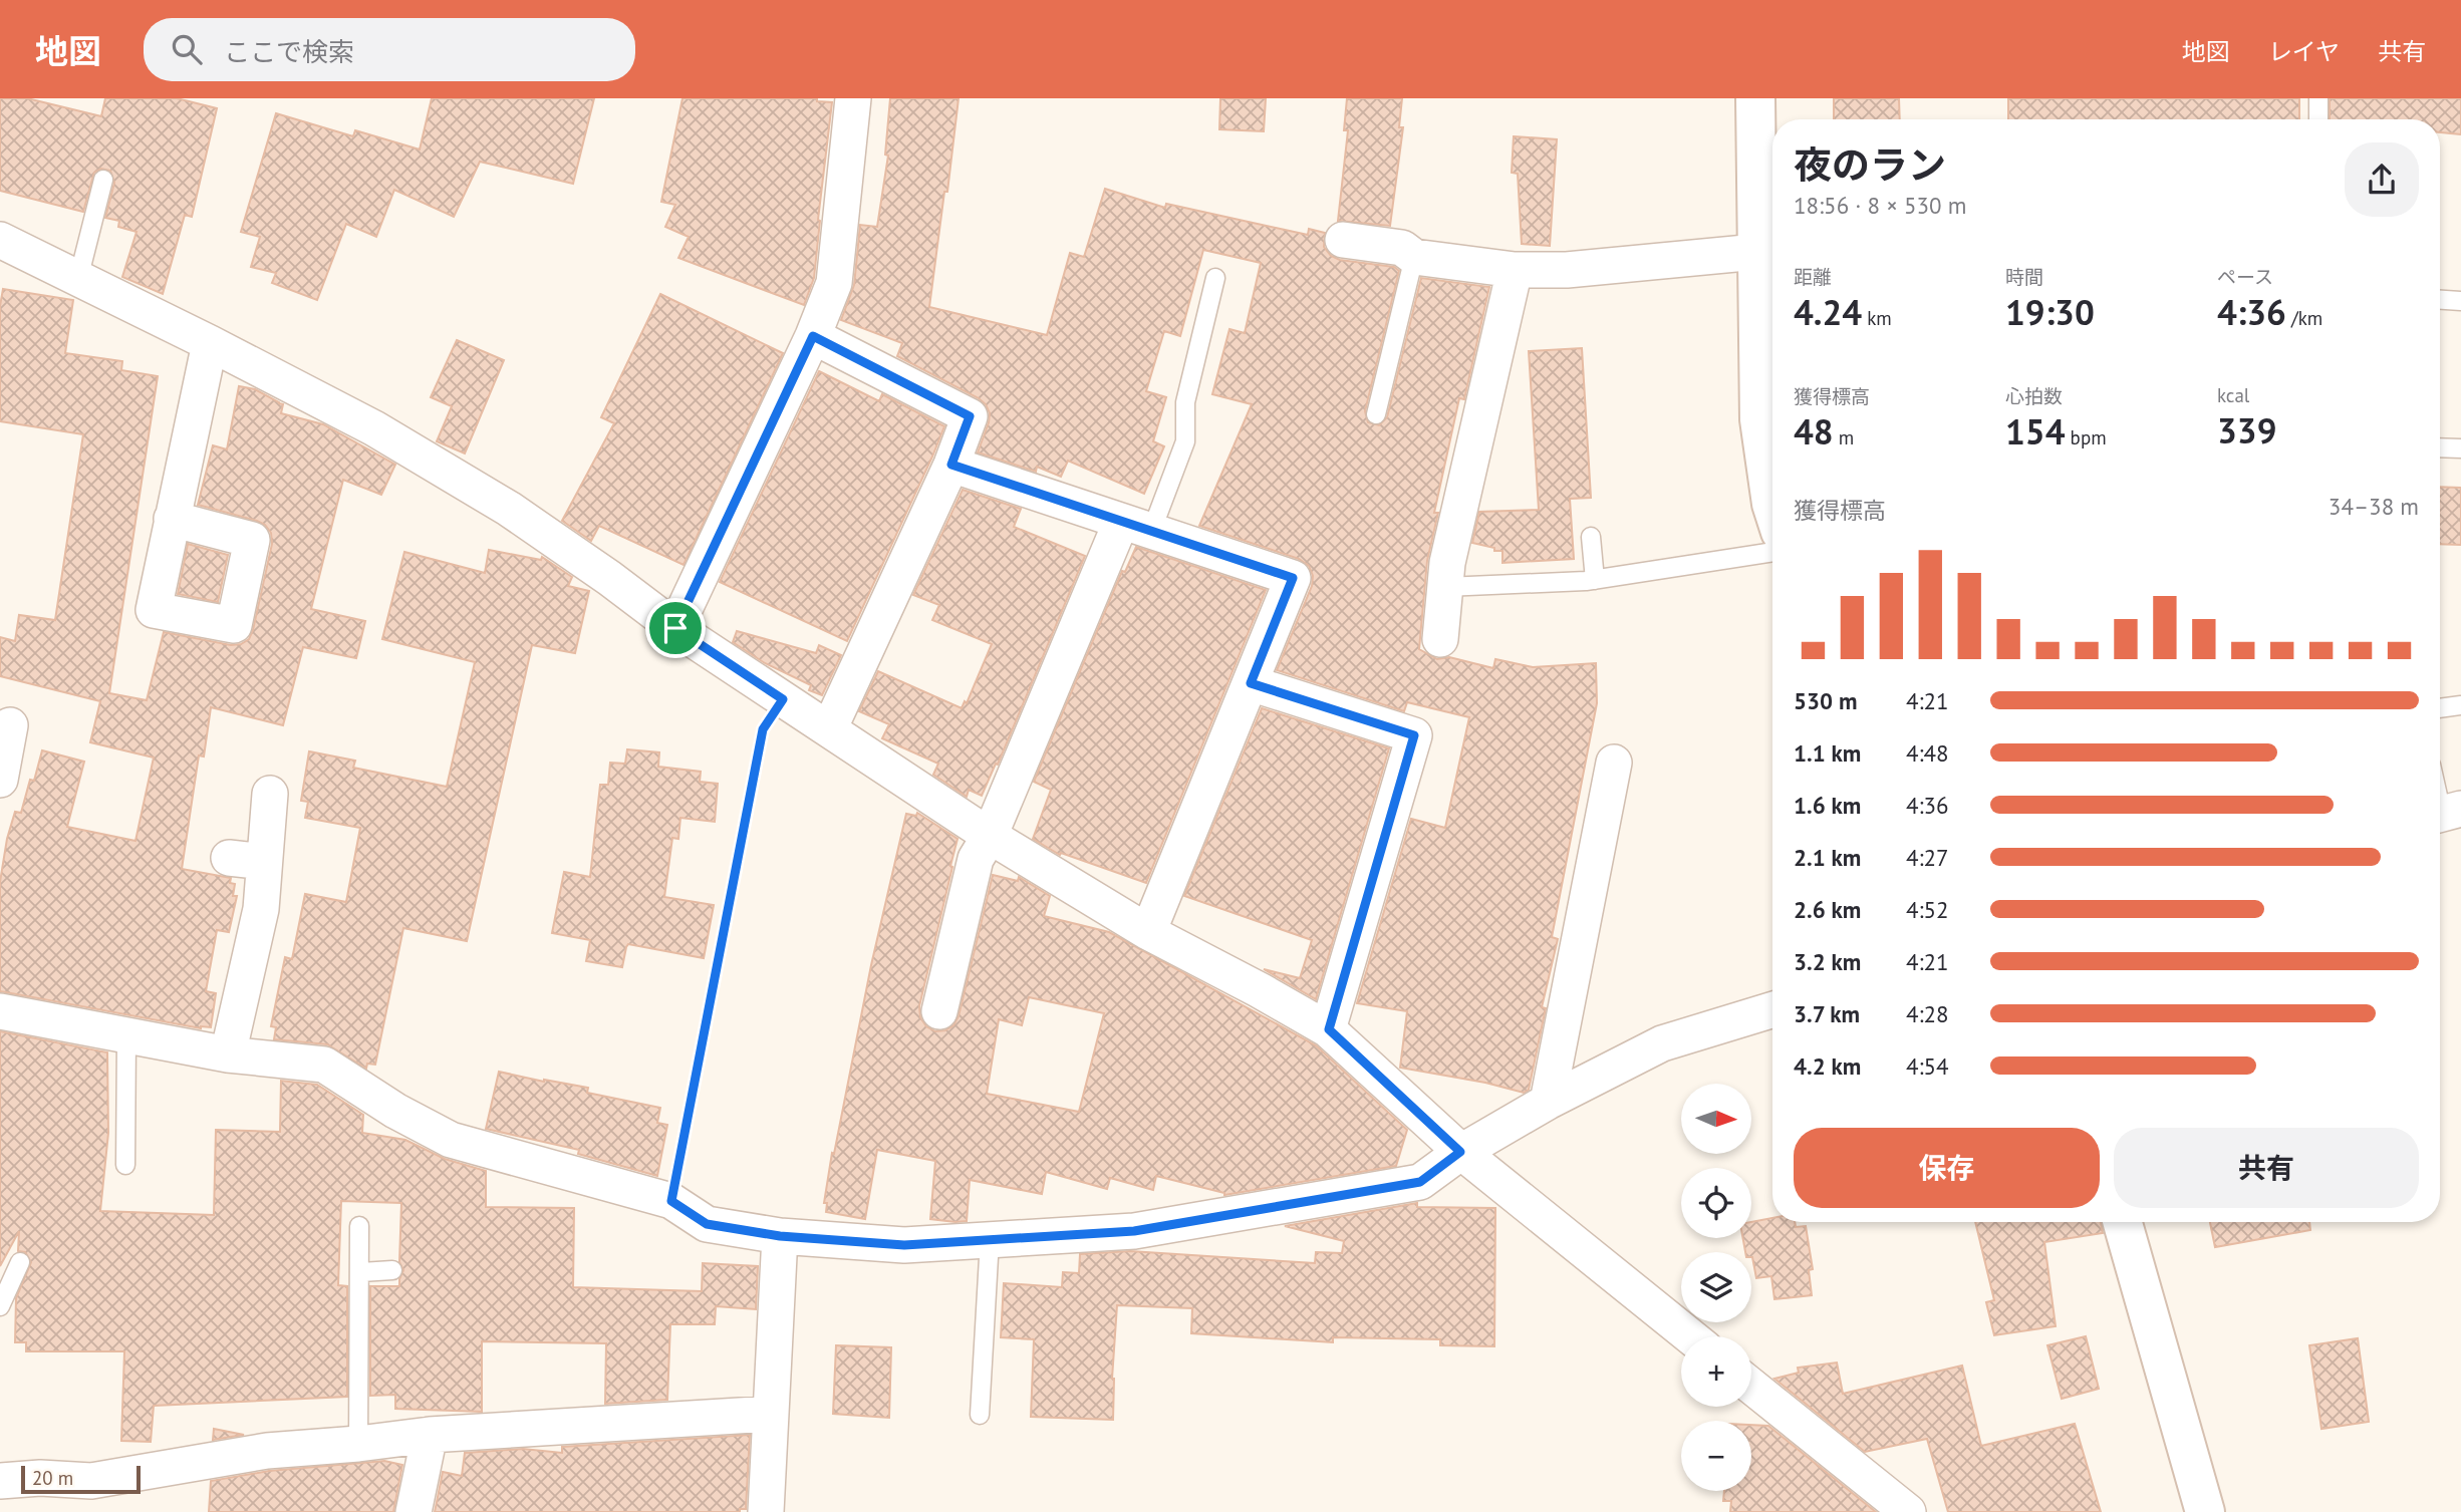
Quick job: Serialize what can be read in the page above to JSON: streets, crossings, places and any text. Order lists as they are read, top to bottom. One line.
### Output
{"scale_bar":"20 m","north":"right","page":{"header":"地図","search":"ここで検索","nav":["地図","レイヤ","共有"],"heading":["夜のラン","18:56 · 8 × 530 m"],"stats":[["距離","4.24 km"],["時間","19:30"],["ペース","4:36 /km"],["獲得標高","48 m"],["心拍数","154 bpm"],["kcal","339"]],"chart":["獲得標高","34–38 m"],"list":[{"name":"530 m","note":"4:21"},{"name":"1.1 km","note":"4:48"},{"name":"1.6 km","note":"4:36"},{"name":"2.1 km","note":"4:27"},{"name":"2.6 km","note":"4:52"},{"name":"3.2 km","note":"4:21"},{"name":"3.7 km","note":"4:28"},{"name":"4.2 km","note":"4:54"}],"map_buttons":["+","−"],"buttons":["保存","共有"],"scale":"20 m"}}
